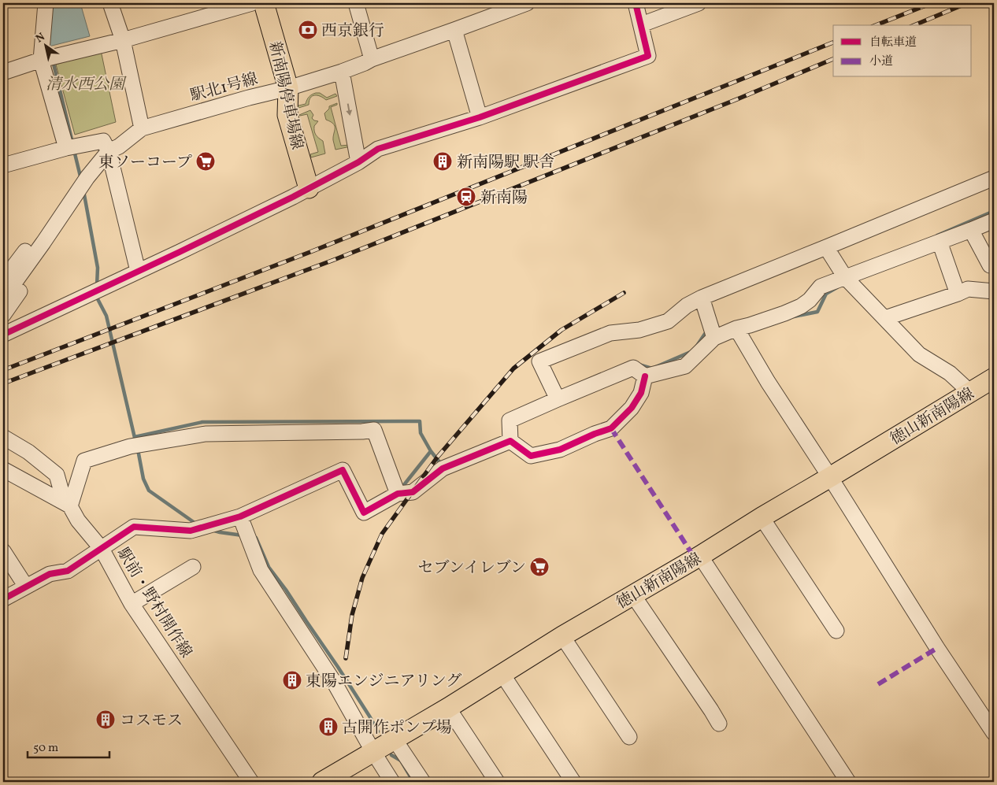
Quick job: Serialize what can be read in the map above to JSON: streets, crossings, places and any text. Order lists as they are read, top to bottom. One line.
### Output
{"streets":{"main road":["新南陽停車場線","徳山新南陽線"],"street":["駅北1号線","駅前・野村開作線"]},"crossings":[["駅北1号線","新南陽停車場線"]],"parks":["清水西公園"],"places":{"bank":["西京銀行"],"supermarket":["東ソーコープ","セブンイレブン"],"building":["新南陽駅 駅舎","東陽エンジニアリング","コスモス","古開作ポンプ場"],"station":["新南陽"]},"legend":["自転車道","小道"],"scale_bar":"50 m","north":"top left"}
